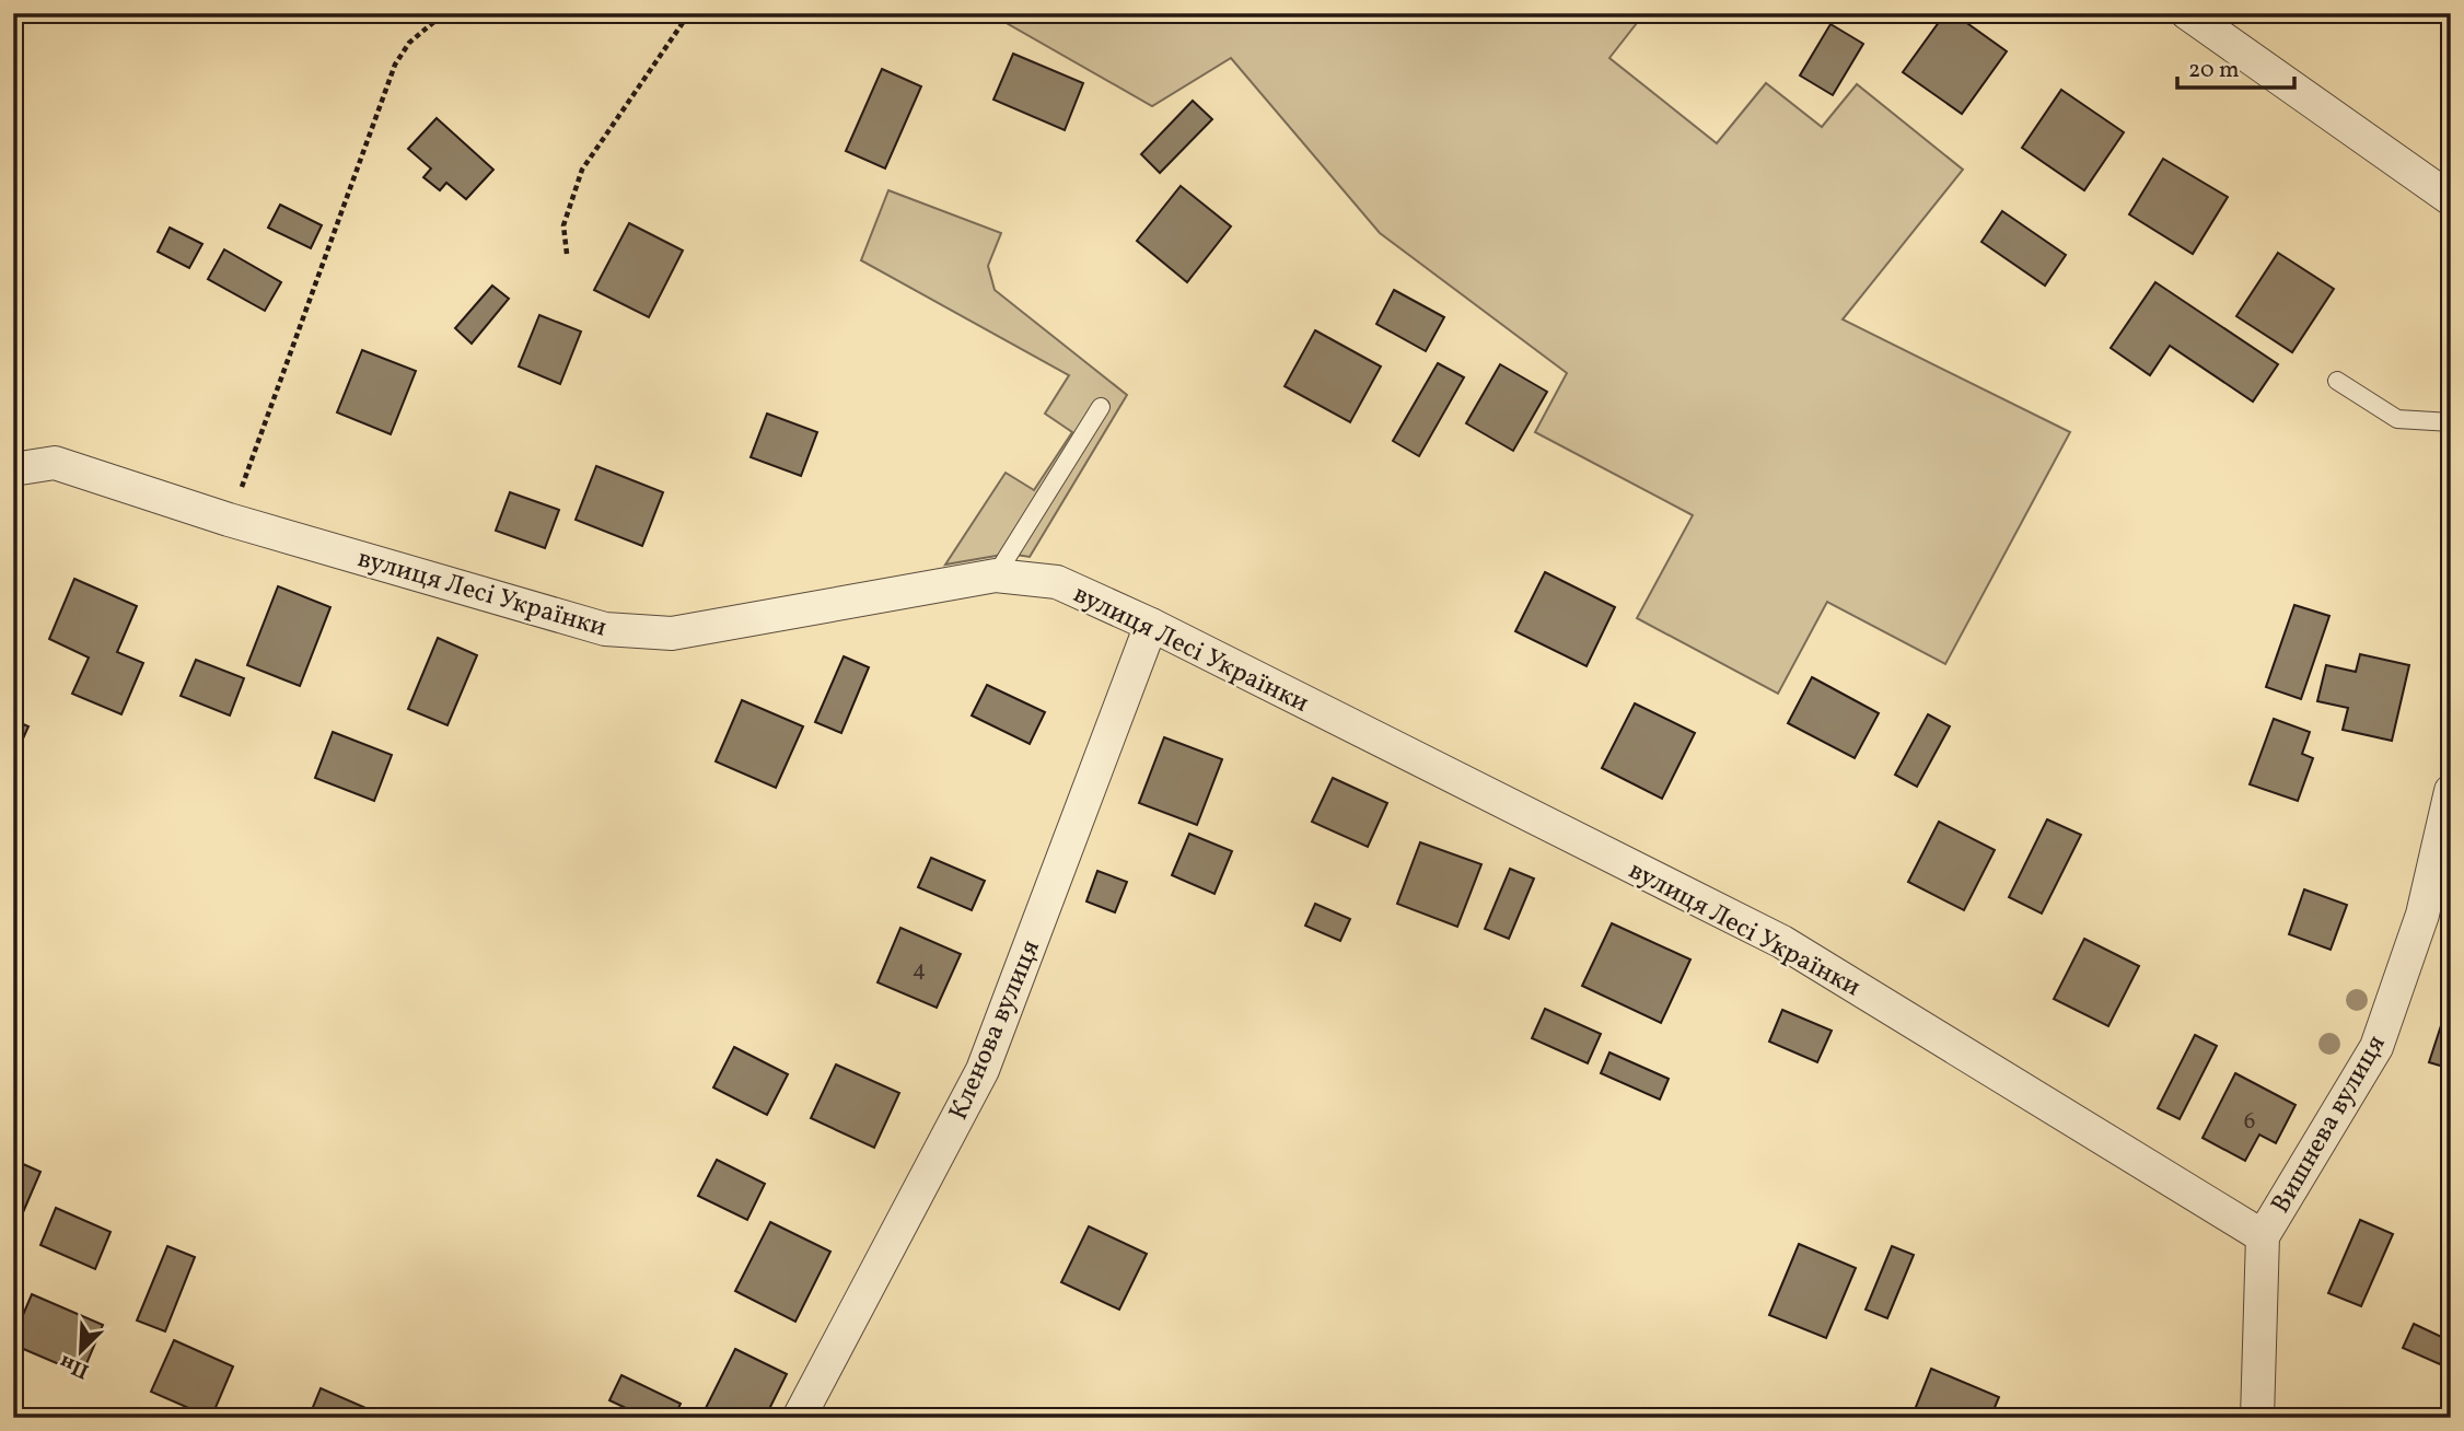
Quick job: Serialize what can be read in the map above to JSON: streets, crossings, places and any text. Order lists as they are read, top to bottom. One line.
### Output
{"streets":{"street":["вулиця Лесі Українки","Кленова вулиця","Вишнева вулиця"]},"crossings":[["вулиця Лесі Українки","Кленова вулиця"],["вулиця Лесі Українки","Вишнева вулиця"]],"house_numbers":["4","6"],"scale_bar":"20 m","north":"bottom left"}
